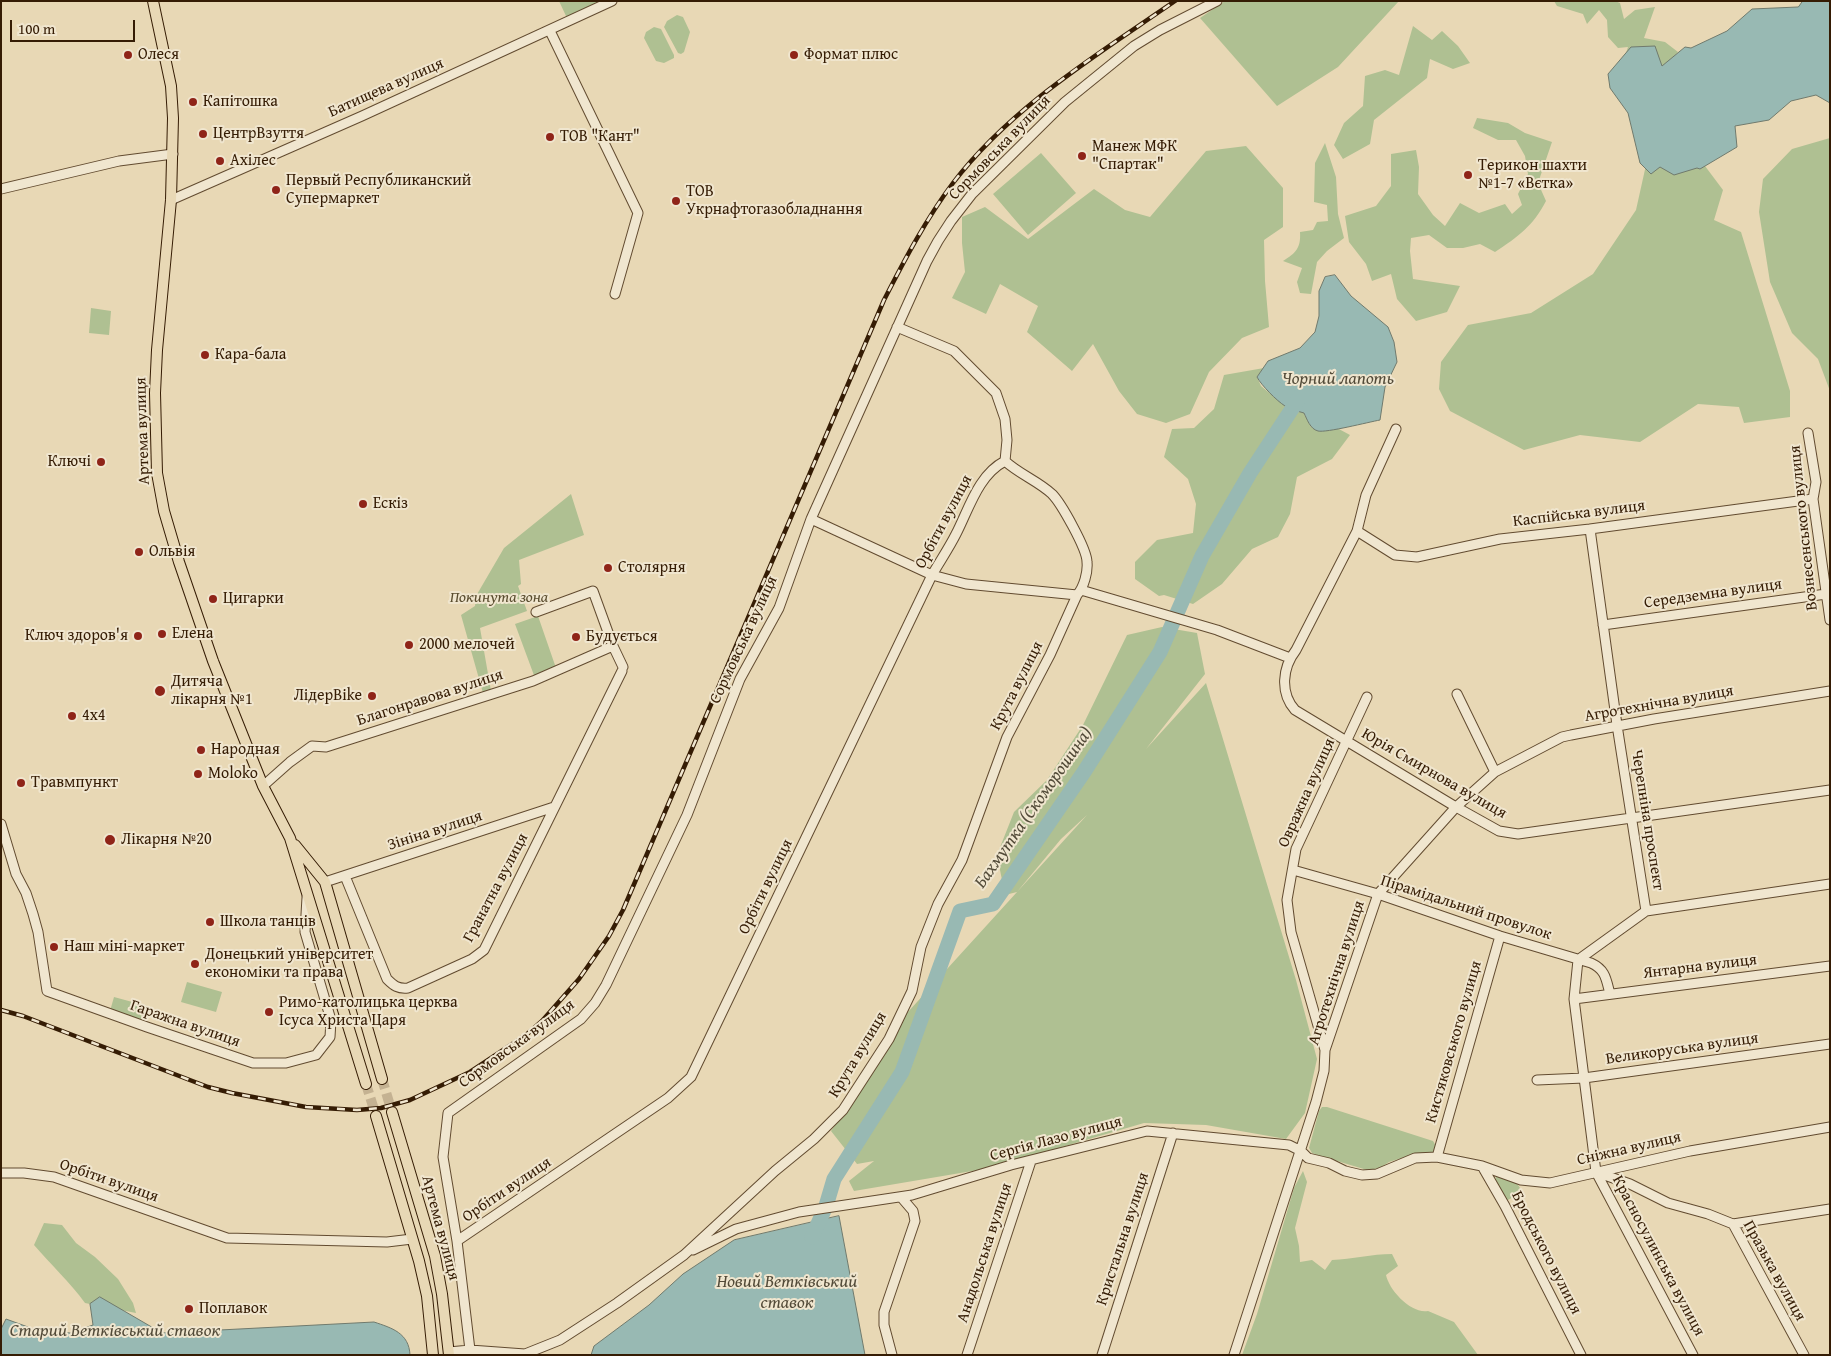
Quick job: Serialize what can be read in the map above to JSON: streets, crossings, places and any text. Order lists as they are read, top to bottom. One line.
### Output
{"streets":{"main road":["Артема вулиця"],"street":["Батищева вулиця","Сормовська вулиця","Каспійська вулиця","Орбіти вулиця","Вознесенського вулиця","Середземна вулиця","Крута вулиця","Благонравова вулиця","Агротехнічна вулиця","Юрія Смирнова вулиця","Овражна вулиця","Черепніна проспект","Зініна вулиця","Гранатна вулиця","Пірамідальний провулок","Янтарна вулиця","Гаражна вулиця","Кистяковського вулиця","Великоруська вулиця","Сергія Лазо вулиця","Сніжна вулиця","Кристальна вулиця","Анадольська вулиця","Бродського вулиця","Красносулинська вулиця","Празька вулиця"]},"crossings":[["Батищева вулиця","Артема вулиця"],["Сормовська вулиця","Орбіти вулиця"],["Сормовська вулиця","Крута вулиця"],["Артема вулиця","Орбіти вулиця"],["Артема вулиця","Крута вулиця"],["Артема вулиця","Благонравова вулиця"],["Артема вулиця","Зініна вулиця"],["Артема вулиця","Гаражна вулиця"],["Каспійська вулиця","Вознесенського вулиця"],["Каспійська вулиця","Черепніна проспект"],["Орбіти вулиця","Крута вулиця"],["Вознесенського вулиця","Середземна вулиця"],["Середземна вулиця","Черепніна проспект"],["Крута вулиця","Сергія Лазо вулиця"],["Благонравова вулиця","Гранатна вулиця"],["Агротехнічна вулиця","Юрія Смирнова вулиця"],["Агротехнічна вулиця","Овражна вулиця"],["Агротехнічна вулиця","Черепніна проспект"],["Агротехнічна вулиця","Пірамідальний провулок"],["Агротехнічна вулиця","Сергія Лазо вулиця"],["Юрія Смирнова вулиця","Овражна вулиця"],["Юрія Смирнова вулиця","Черепніна проспект"],["Овражна вулиця","Пірамідальний провулок"],["Черепніна проспект","Пірамідальний провулок"],["Зініна вулиця","Гранатна вулиця"],["Пірамідальний провулок","Янтарна вулиця"],["Пірамідальний провулок","Кистяковського вулиця"],["Кистяковського вулиця","Сергія Лазо вулиця"],["Кистяковського вулиця","Сніжна вулиця"],["Сергія Лазо вулиця","Сніжна вулиця"],["Сергія Лазо вулиця","Кристальна вулиця"],["Сергія Лазо вулиця","Анадольська вулиця"],["Сніжна вулиця","Бродського вулиця"],["Сніжна вулиця","Красносулинська вулиця"],["Сніжна вулиця","Празька вулиця"],["Красносулинська вулиця","Празька вулиця"]],"water":["Чорний лапоть","Бахмутка (Скоморошина)","Новий Ветківський ставок","Старий Ветківський ставок"],"parks":["Покинута зона"],"places":["Олеся","Формат плюс","Капітошка","ЦентрВзуття","ТОВ \"Кант\"","Манеж МФК \"Спартак\"","Ахілес","Терикон шахти №1-7 «Вєтка»","Первый Республиканский Супермаркет","ТОВ Укрнафтогазобладнання","Кара-бала","Ключі","Ескіз","Ольвія","Столярня","Цигарки","Елена","Ключ здоров'я","Будується","2000 мелочей","Дитяча лікарня №1","ЛідерBike","4x4","Народная","Moloko","Травмпункт","Лікарня №20","Школа танців","Наш міні-маркет","Донецький університет економіки та права","Римо-католицька церква Ісуса Христа Царя","Поплавок"],"scale_bar":"100 m"}
